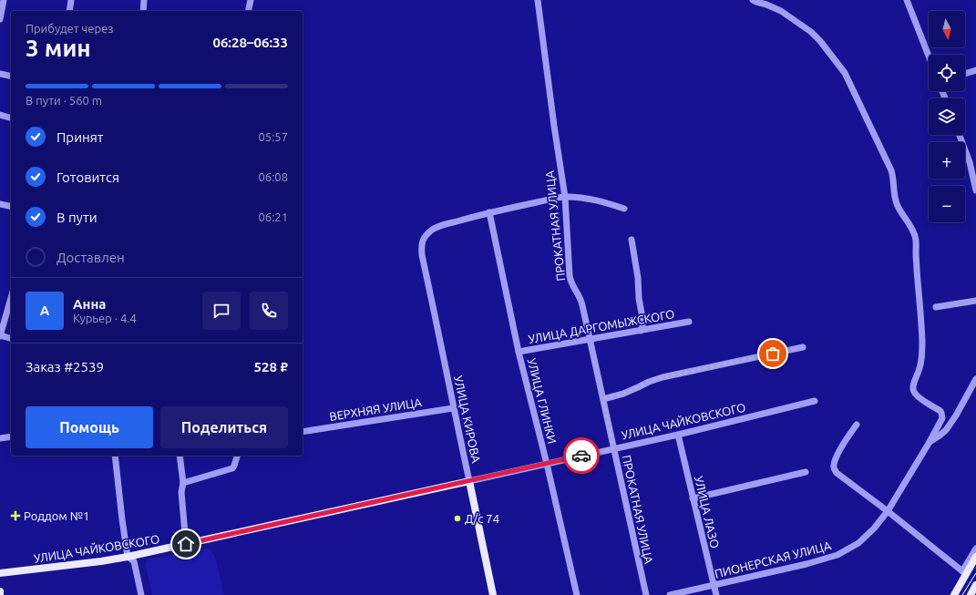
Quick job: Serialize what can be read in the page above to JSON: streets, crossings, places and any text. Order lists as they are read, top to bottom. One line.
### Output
{"streets":{"main road":["УЛИЦА КИРОВА","УЛИЦА ЧАЙКОВСКОГО"],"street":["ПРОКАТНАЯ УЛИЦА","УЛИЦА ДАРГОМЫЖСКОГО","УЛИЦА ГЛИНКИ","ВЕРХНЯЯ УЛИЦА","УЛИЦА ЛАЗО","ПИОНЕРСКАЯ УЛИЦА"]},"crossings":[["ПРОКАТНАЯ УЛИЦА","УЛИЦА ДАРГОМЫЖСКОГО"],["ПРОКАТНАЯ УЛИЦА","УЛИЦА ЧАЙКОВСКОГО"],["УЛИЦА ДАРГОМЫЖСКОГО","УЛИЦА ГЛИНКИ"],["УЛИЦА ГЛИНКИ","УЛИЦА КИРОВА"],["УЛИЦА ГЛИНКИ","УЛИЦА ЧАЙКОВСКОГО"],["ВЕРХНЯЯ УЛИЦА","УЛИЦА КИРОВА"],["УЛИЦА КИРОВА","УЛИЦА ЧАЙКОВСКОГО"],["УЛИЦА ЧАЙКОВСКОГО","УЛИЦА ЛАЗО"],["УЛИЦА ЛАЗО","ПИОНЕРСКАЯ УЛИЦА"]],"places":{"health":["Роддом №1"],"other":["Д/с 74"]},"north":"bottom","page":{"map_buttons":["+","−"],"heading":["3 мин","Прибудет через","06:28–06:33"],"panel":["Анна","Курьер · 4.4","Заказ #2539","528 ₽"],"bar":"В пути · 560 m","list":[["Принят","05:57"],["Готовится","06:08"],["В пути","06:21"],"Доставлен"],"round":"А","buttons":["Помощь","Поделиться"]}}
